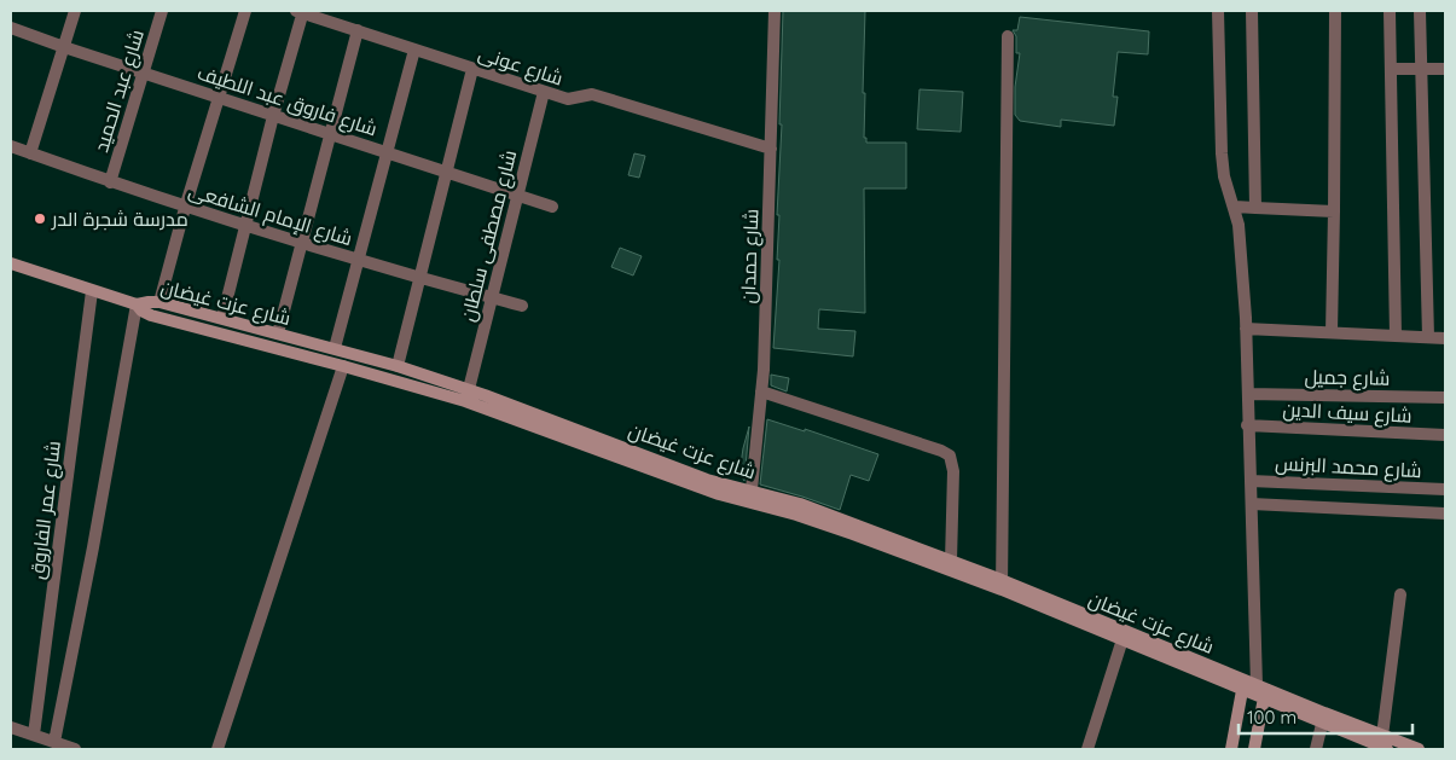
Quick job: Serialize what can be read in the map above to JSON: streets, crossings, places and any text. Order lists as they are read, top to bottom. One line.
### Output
{"streets":{"street":["شارع عونى","شارع عبد الحميد","شارع فاروق عبد اللطيف","شارع الإمام الشافعى","شارع مصطفى سلطان","شارع حمدان","شارع عزت غيضان","شارع جميل","شارع سيف الدين","شارع محمد البرنس","شارع عمر الفاروق"]},"crossings":[["شارع عونى","شارع مصطفى سلطان"],["شارع عونى","شارع حمدان"],["شارع عبد الحميد","شارع فاروق عبد اللطيف"],["شارع عبد الحميد","شارع الإمام الشافعى"],["شارع فاروق عبد اللطيف","شارع مصطفى سلطان"],["شارع الإمام الشافعى","شارع مصطفى سلطان"],["شارع مصطفى سلطان","شارع عزت غيضان"],["شارع حمدان","شارع عزت غيضان"]],"places":["مدرسة شجرة الدر"],"scale_bar":"100 m"}
